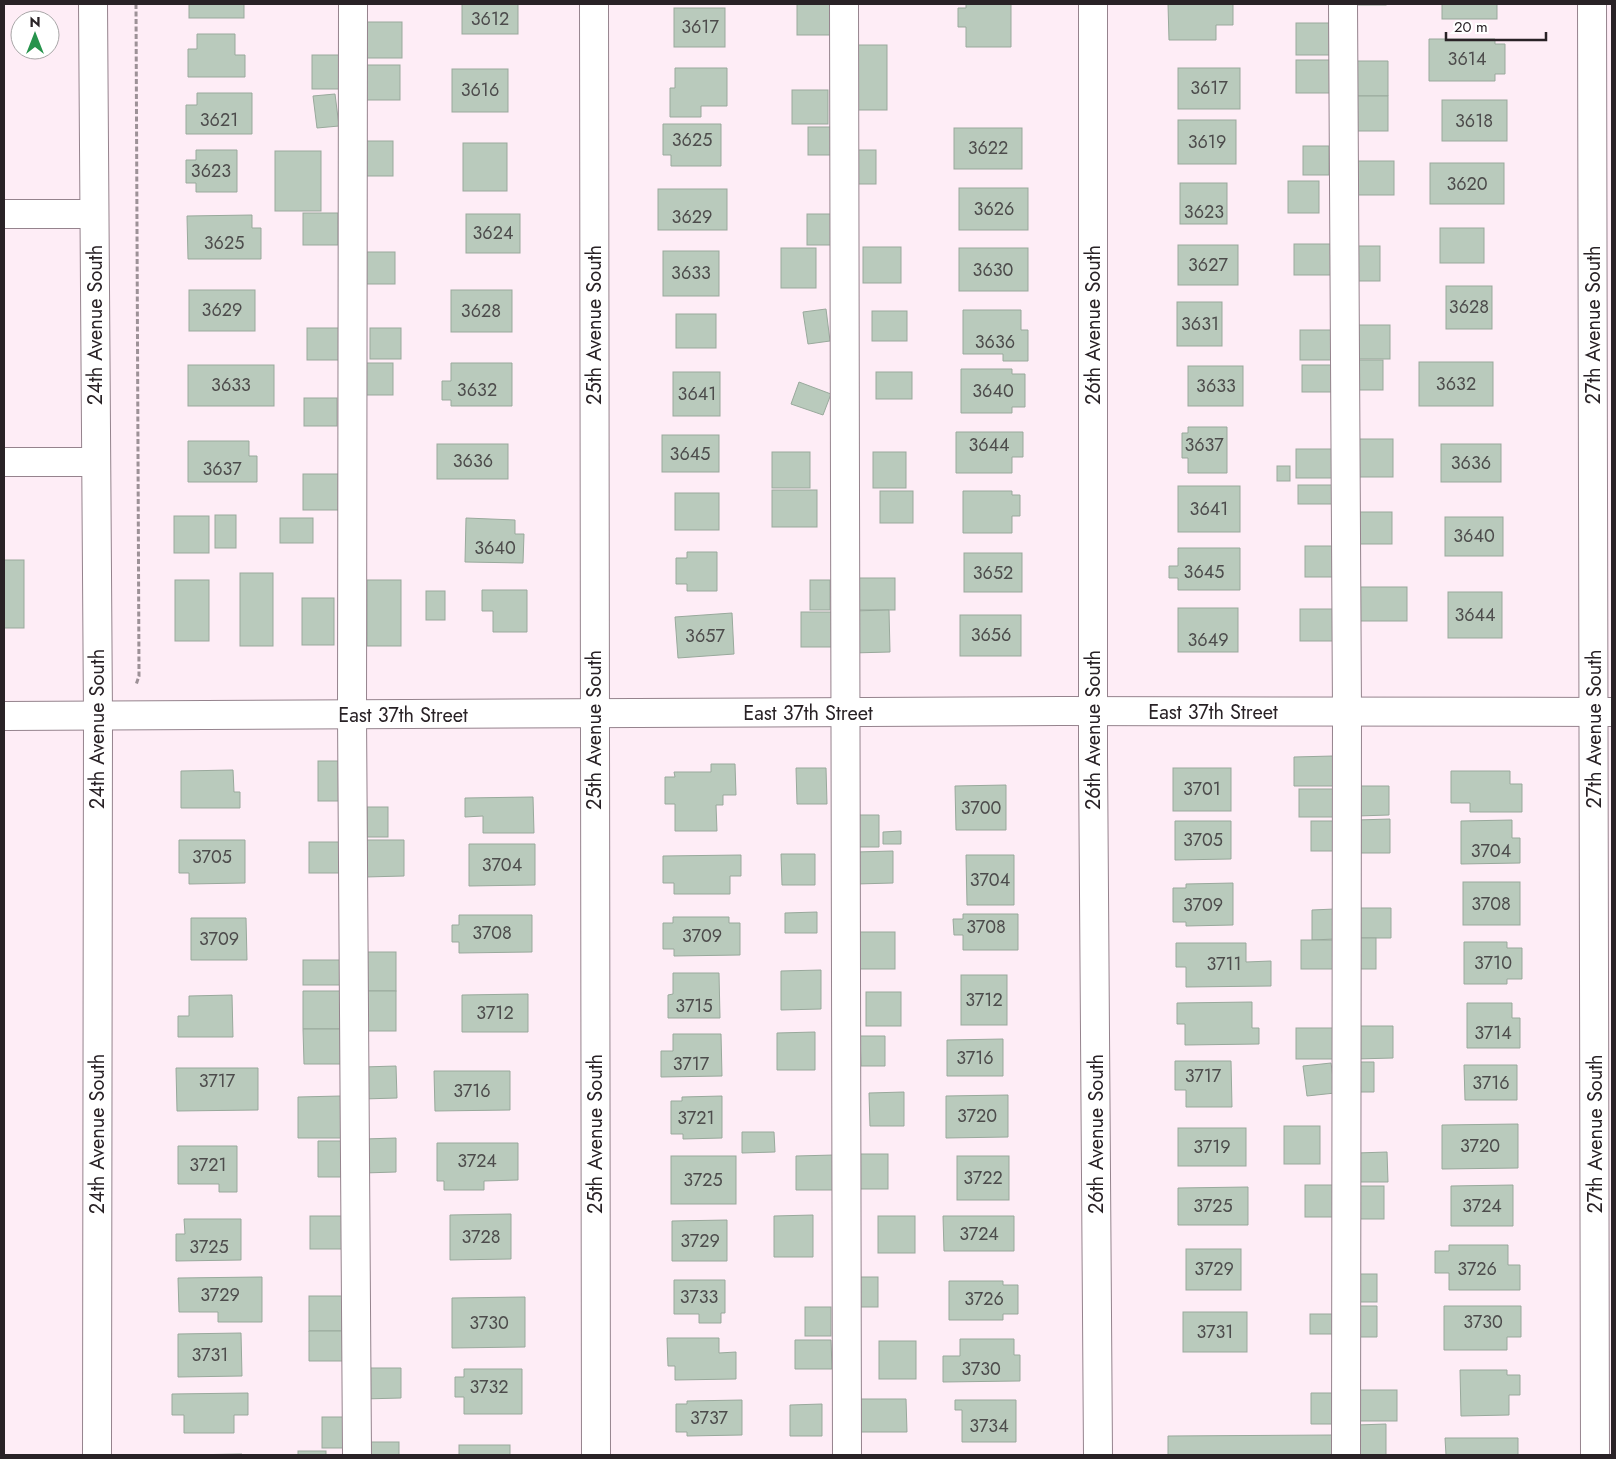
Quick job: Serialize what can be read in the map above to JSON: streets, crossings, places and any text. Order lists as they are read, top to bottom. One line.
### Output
{"streets":{"street":["24th Avenue South","25th Avenue South","26th Avenue South","27th Avenue South","East 37th Street"]},"crossings":[["24th Avenue South","East 37th Street"],["25th Avenue South","East 37th Street"],["26th Avenue South","East 37th Street"],["27th Avenue South","East 37th Street"]],"house_numbers":["3612","3617","3614","3617","3616","3621","3618","3625","3619","3622","3623","3620","3626","3623","3629","3624","3625","3627","3630","3633","3628","3629","3628","3631","3636","3632","3633","3633","3632","3640","3641","3644","3637","3645","3636","3636","3637","3641","3640","3640","3645","3652","3644","3656","3657","3649","3701","3700","3705","3704","3705","3704","3704","3708","3709","3708","3708","3709","3709","3710","3711","3712","3715","3712","3714","3716","3717","3717","3717","3716","3716","3720","3721","3720","3719","3724","3721","3722","3725","3725","3724","3724","3728","3729","3725","3729","3726","3729","3733","3726","3730","3730","3731","3731","3730","3732","3737","3734"],"scale_bar":"20 m","north":"top"}
